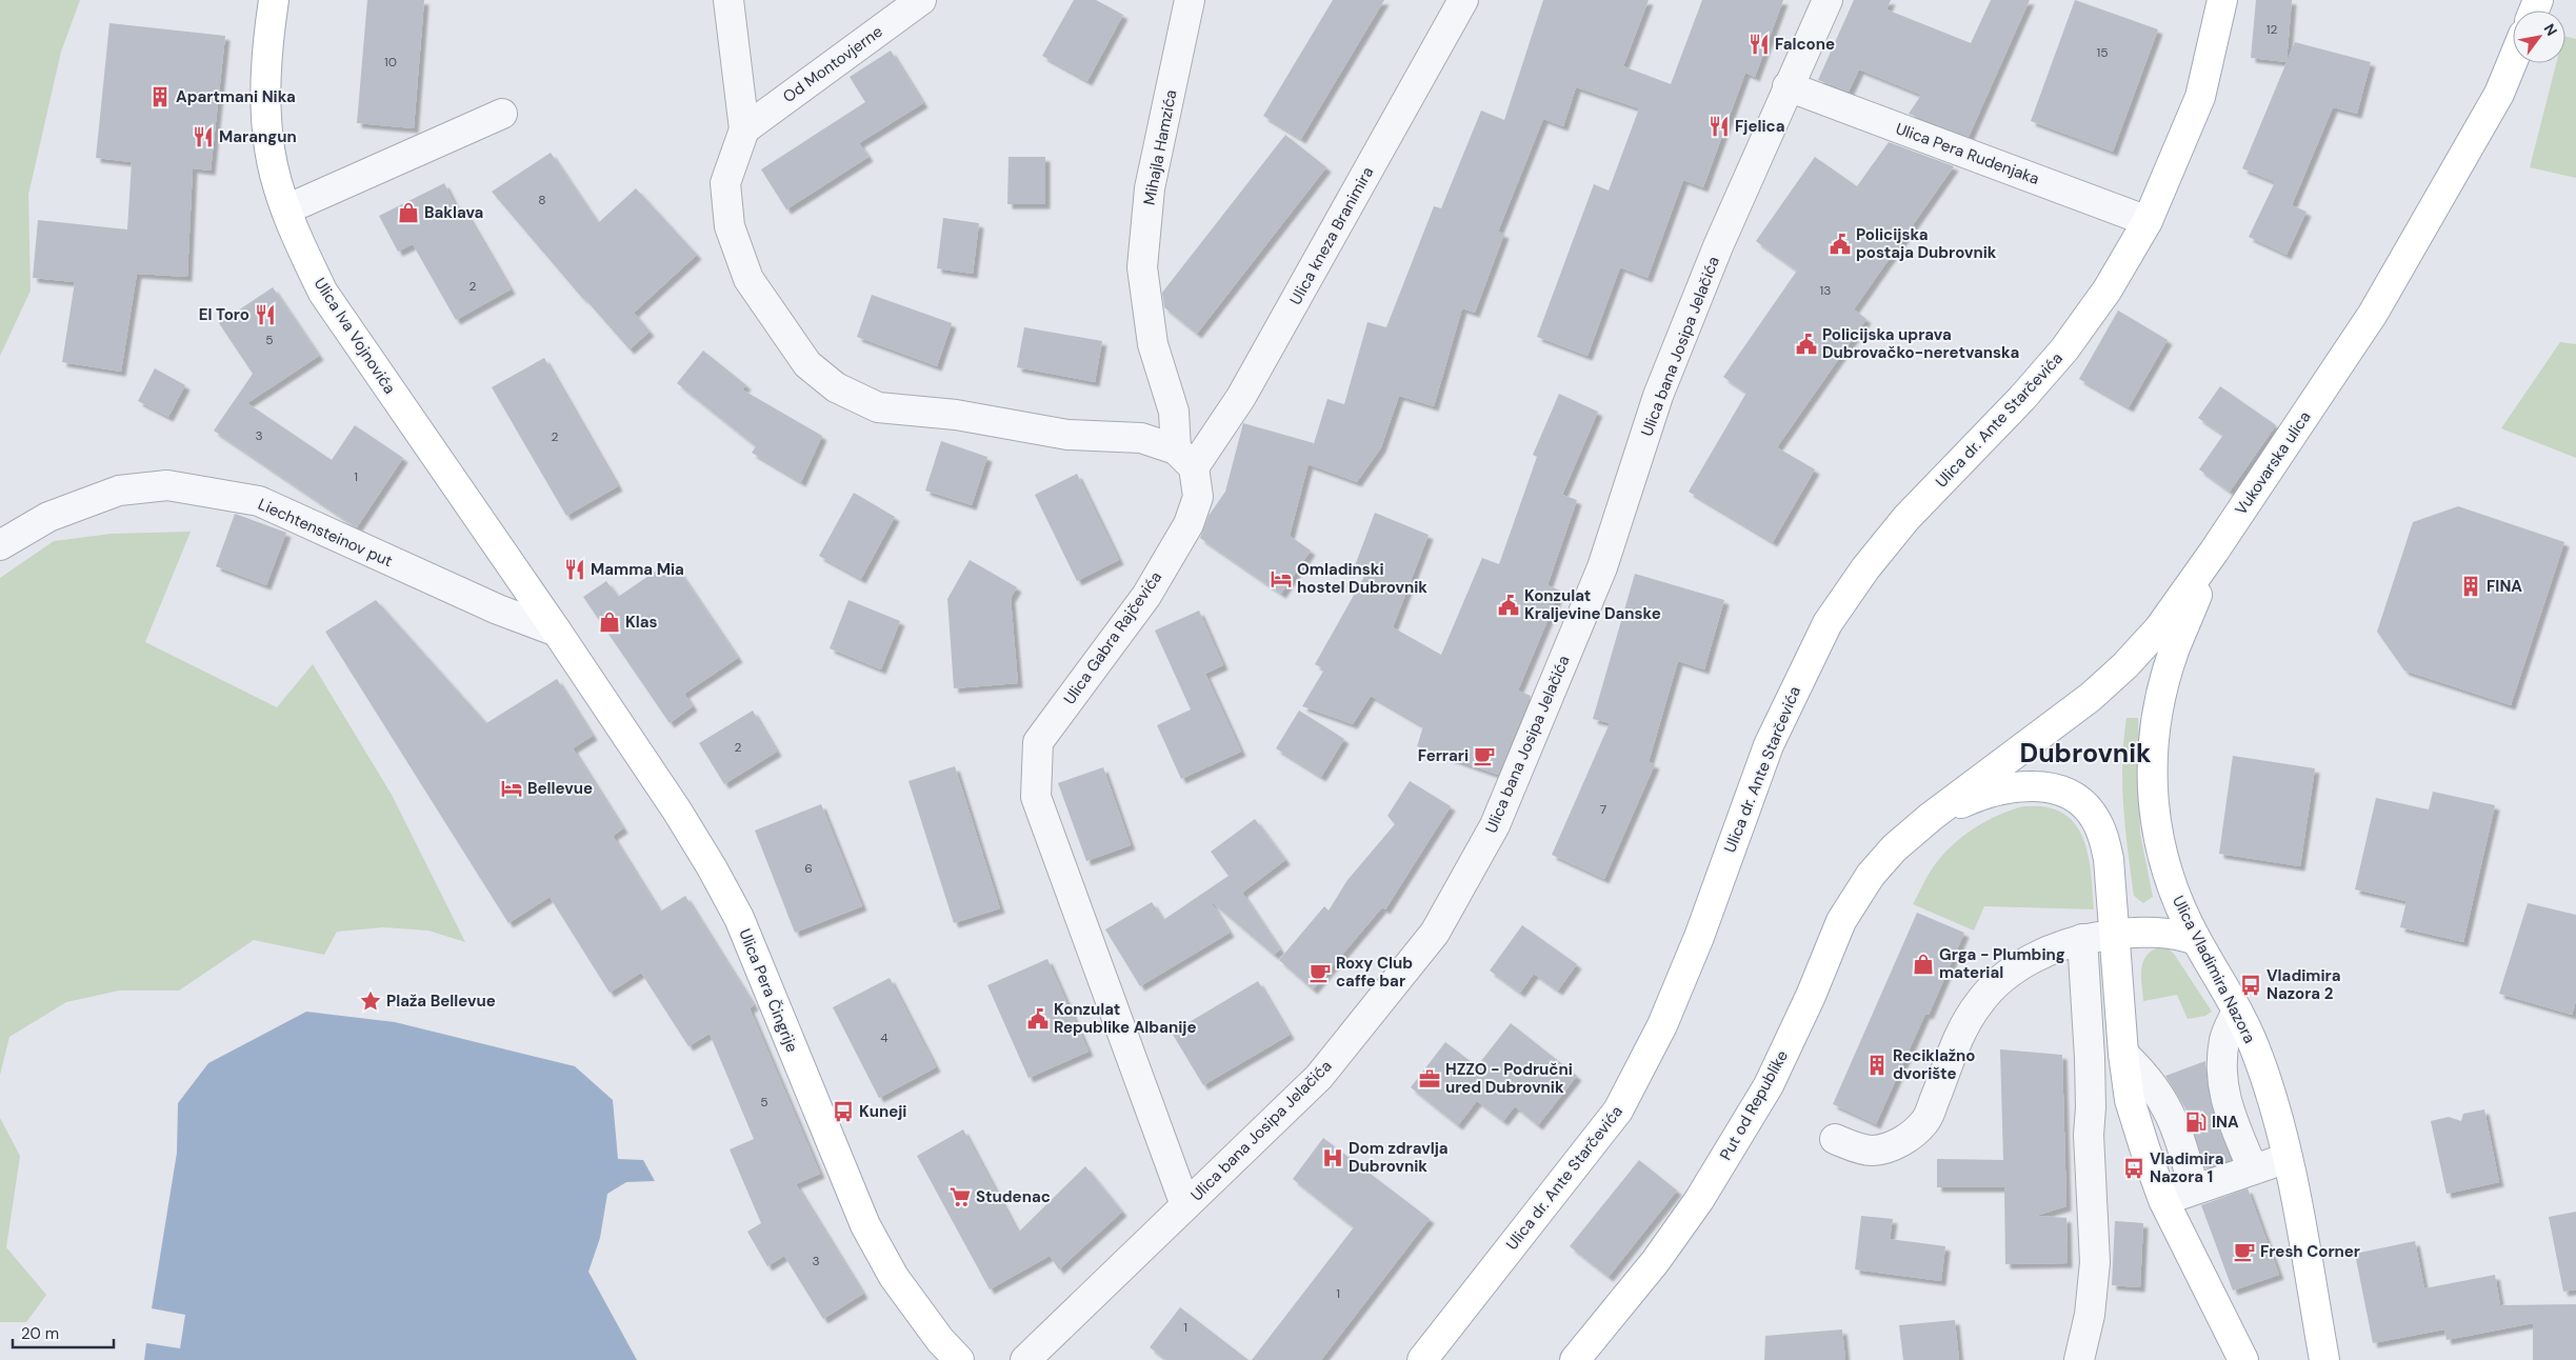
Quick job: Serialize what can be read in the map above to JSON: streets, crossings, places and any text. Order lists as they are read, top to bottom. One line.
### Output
{"streets":{"main road":["Ulica Iva Vojnovića","Ulica dr. Ante Starčevića","Vukovarska ulica","Ulica Vladimira Nazora","Ulica Pera Čingrije","Put od Republike"],"street":["Od Montovjerne","Mihajla Hamzića","Ulica Pera Rudenjaka","Ulica kneza Branimira","Ulica bana Josipa Jelačića","Liechtensteinov put","Ulica Gabra Rajčevića"]},"crossings":[["Mihajla Hamzića","Ulica kneza Branimira"],["Mihajla Hamzića","Ulica Gabra Rajčevića"],["Ulica Pera Rudenjaka","Ulica bana Josipa Jelačića"],["Ulica Pera Rudenjaka","Ulica dr. Ante Starčevića"],["Ulica kneza Branimira","Ulica Gabra Rajčevića"],["Ulica Iva Vojnovića","Liechtensteinov put"],["Ulica Iva Vojnovića","Ulica Pera Čingrije"],["Ulica bana Josipa Jelačića","Ulica Gabra Rajčevića"],["Vukovarska ulica","Ulica Vladimira Nazora"],["Vukovarska ulica","Put od Republike"],["Liechtensteinov put","Ulica Pera Čingrije"]],"districts":["Dubrovnik"],"places":{"restaurant":["Falcone","Fjelica","Marangun","El Toro","Mamma Mia"],"building":["Apartmani Nika","FINA","Reciklažno dvorište"],"shop":["Baklava","Klas","Grga - Plumbing material"],"public building":["Policijska postaja Dubrovnik","Policijska uprava Dubrovačko-neretvanska","Konzulat Kraljevine Danske","Konzulat Republike Albanije"],"hotel":["Omladinski hostel Dubrovnik","Bellevue"],"cafe":["Ferrari","Roxy Club caffe bar","Fresh Corner"],"bus stop":["Vladimira Nazora 2","Kuneji","Vladimira Nazora 1"],"place":["Plaža Bellevue"],"office":["HZZO - Područni ured Dubrovnik"],"fuel station":["INA"],"hospital":["Dom zdravlja Dubrovnik"],"supermarket":["Studenac"]},"house_numbers":["12","15","10","8","2","13","5","3","2","1","2","7","6","4","5","3","1","1"],"scale_bar":"20 m","north":"top right"}
